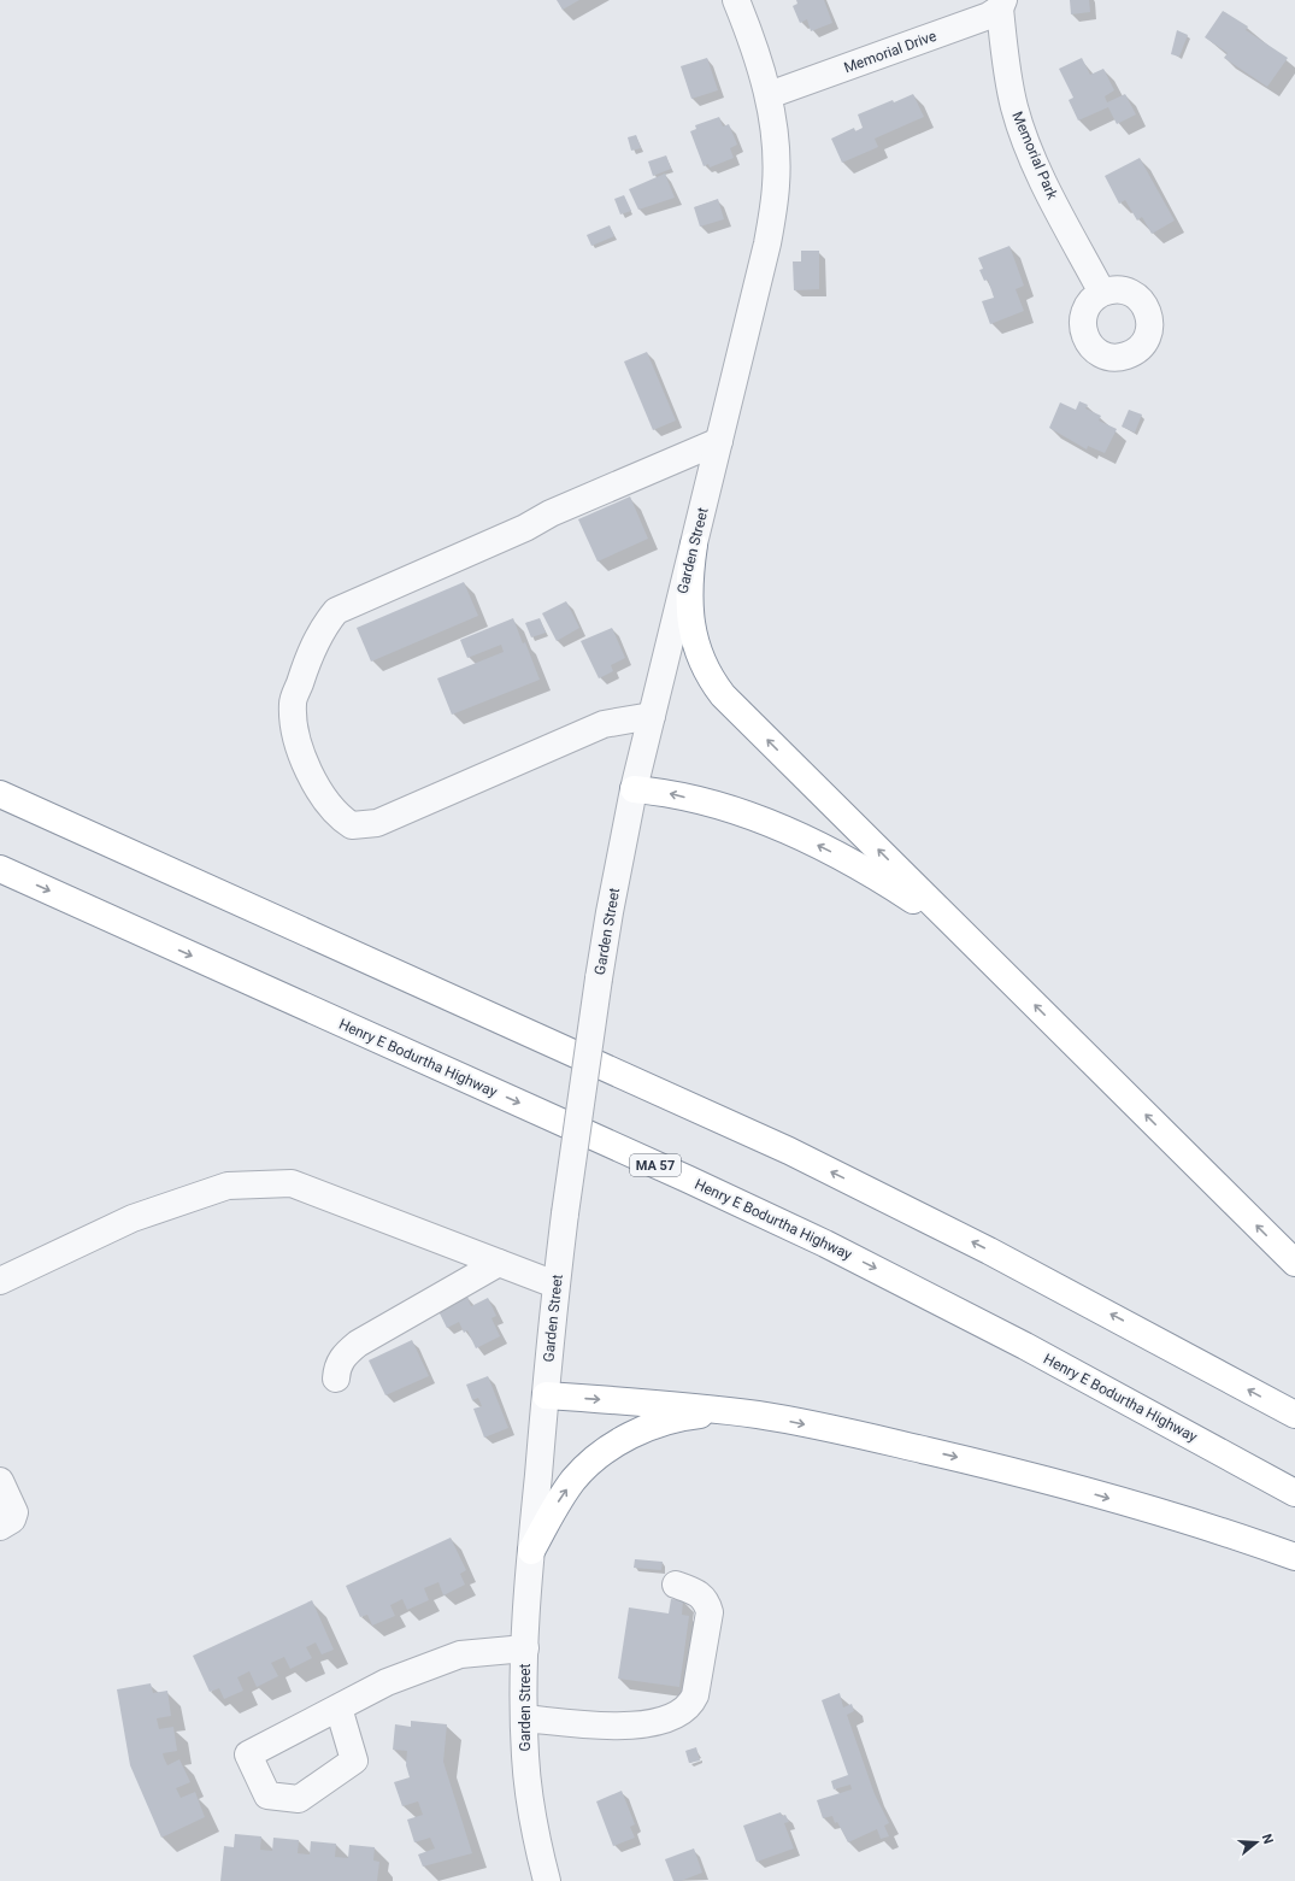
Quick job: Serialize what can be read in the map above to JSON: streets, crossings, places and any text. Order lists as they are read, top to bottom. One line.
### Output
{"streets":{"highway":["Henry E Bodurtha Highway","MA 57"],"street":["Memorial Drive","Memorial Park","Garden Street"]},"crossings":[["Memorial Drive","Memorial Park"],["Memorial Drive","Garden Street"]],"north":"right"}
